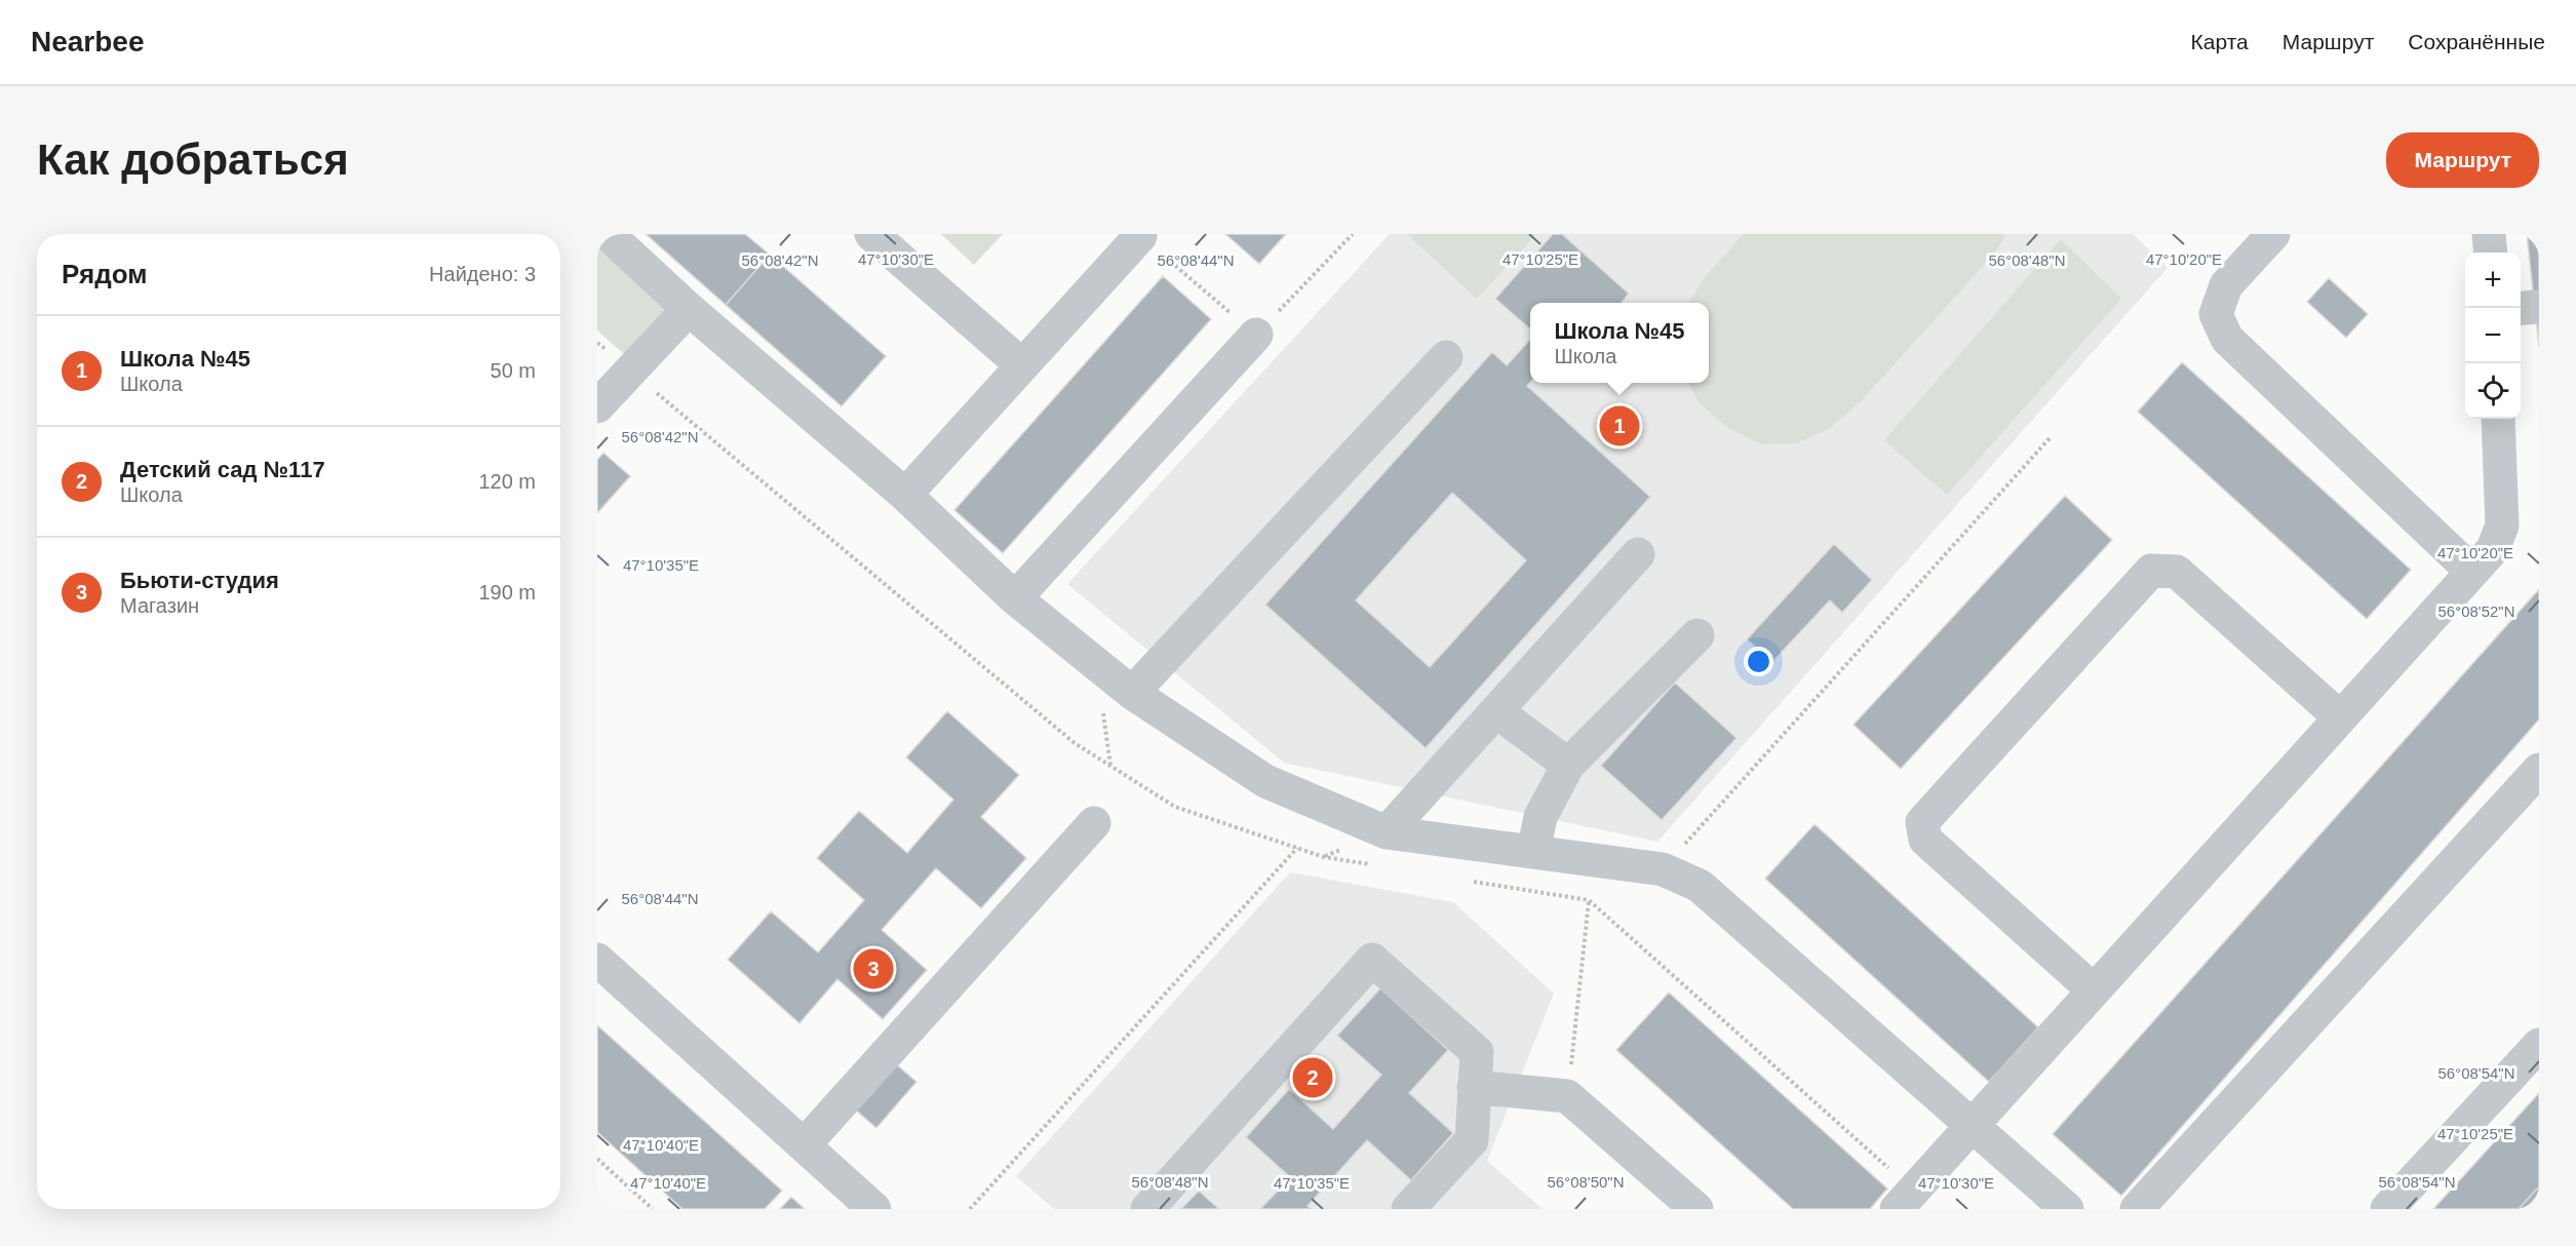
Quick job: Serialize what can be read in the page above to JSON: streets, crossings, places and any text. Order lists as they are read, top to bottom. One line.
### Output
{"page":{"header":"Nearbee","nav":["Карта","Маршрут","Сохранённые"],"buttons":"Маршрут","title":"Как добраться","heading":["Рядом","Найдено: 3"],"map_buttons":["+","−"],"popup":["Школа №45","Школа"],"list":[{"mark":"1","name":"Школа №45","note":"Школа","value":"50 m"},{"mark":"2","name":"Детский сад №117","note":"Школа","value":"120 m"},{"mark":"3","name":"Бьюти-студия","note":"Магазин","value":"190 m"}],"pins":["1","3","2"]},"coordinates":["47°10'30\"E","47°10'25\"E","47°10'20\"E","56°08'42\"N","56°08'44\"N","56°08'48\"N","47°10'35\"E","56°08'52\"N","56°08'54\"N","47°10'40\"E","56°08'50\"N"]}
